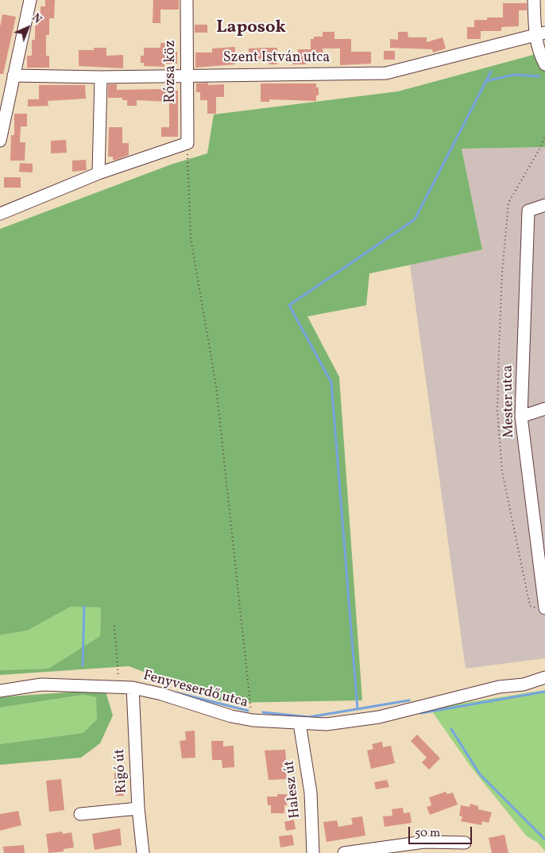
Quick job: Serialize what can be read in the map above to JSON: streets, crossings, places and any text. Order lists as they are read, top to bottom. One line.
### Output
{"streets":{"street":["Szent István utca","Rózsa köz","Mester utca","Fenyveserdő utca","Rigó út","Halesz út"]},"crossings":[["Szent István utca","Rózsa köz"],["Fenyveserdő utca","Rigó út"],["Fenyveserdő utca","Halesz út"]],"districts":["Laposok"],"scale_bar":"50 m","north":"top right"}
